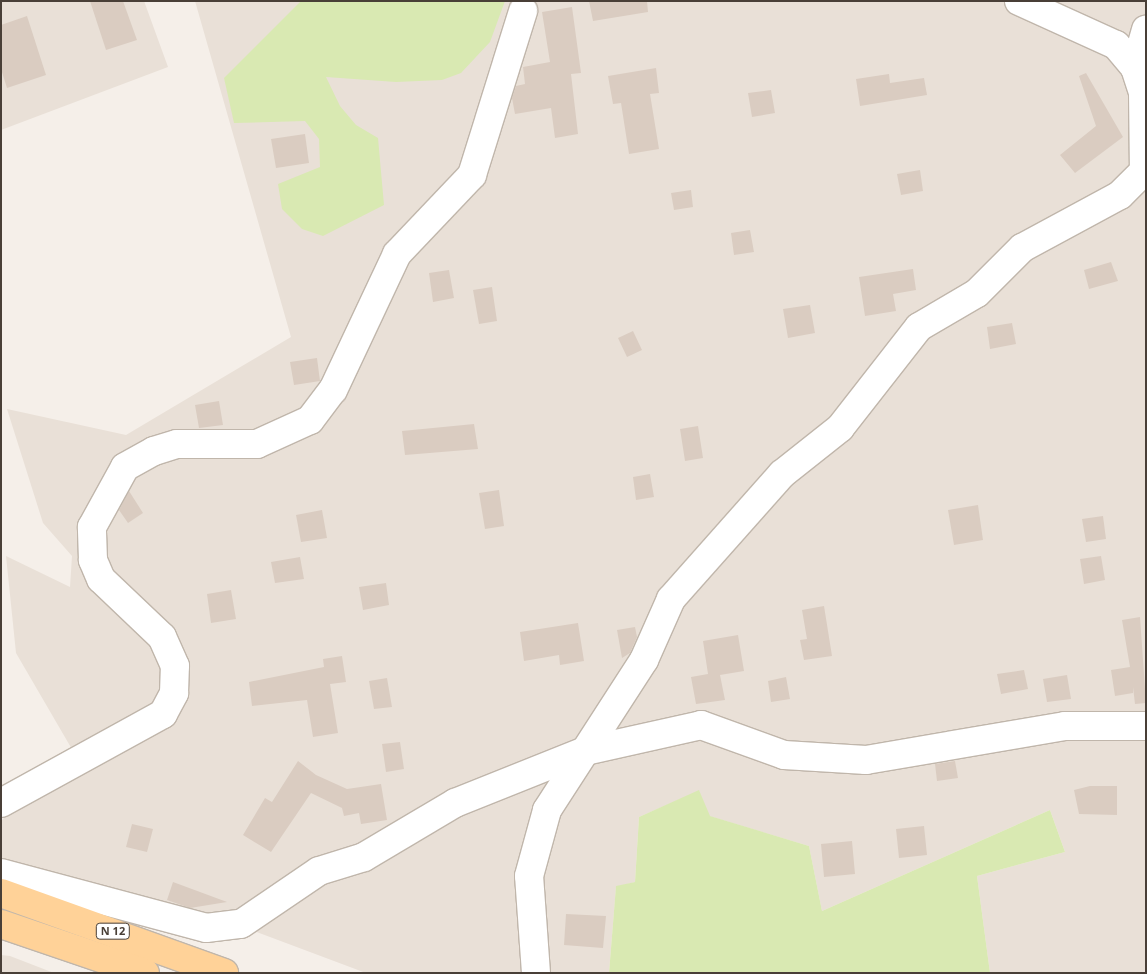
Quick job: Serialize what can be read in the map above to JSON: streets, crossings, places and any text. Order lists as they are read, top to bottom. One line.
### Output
{"streets":{"main road":["N 12"]}}
